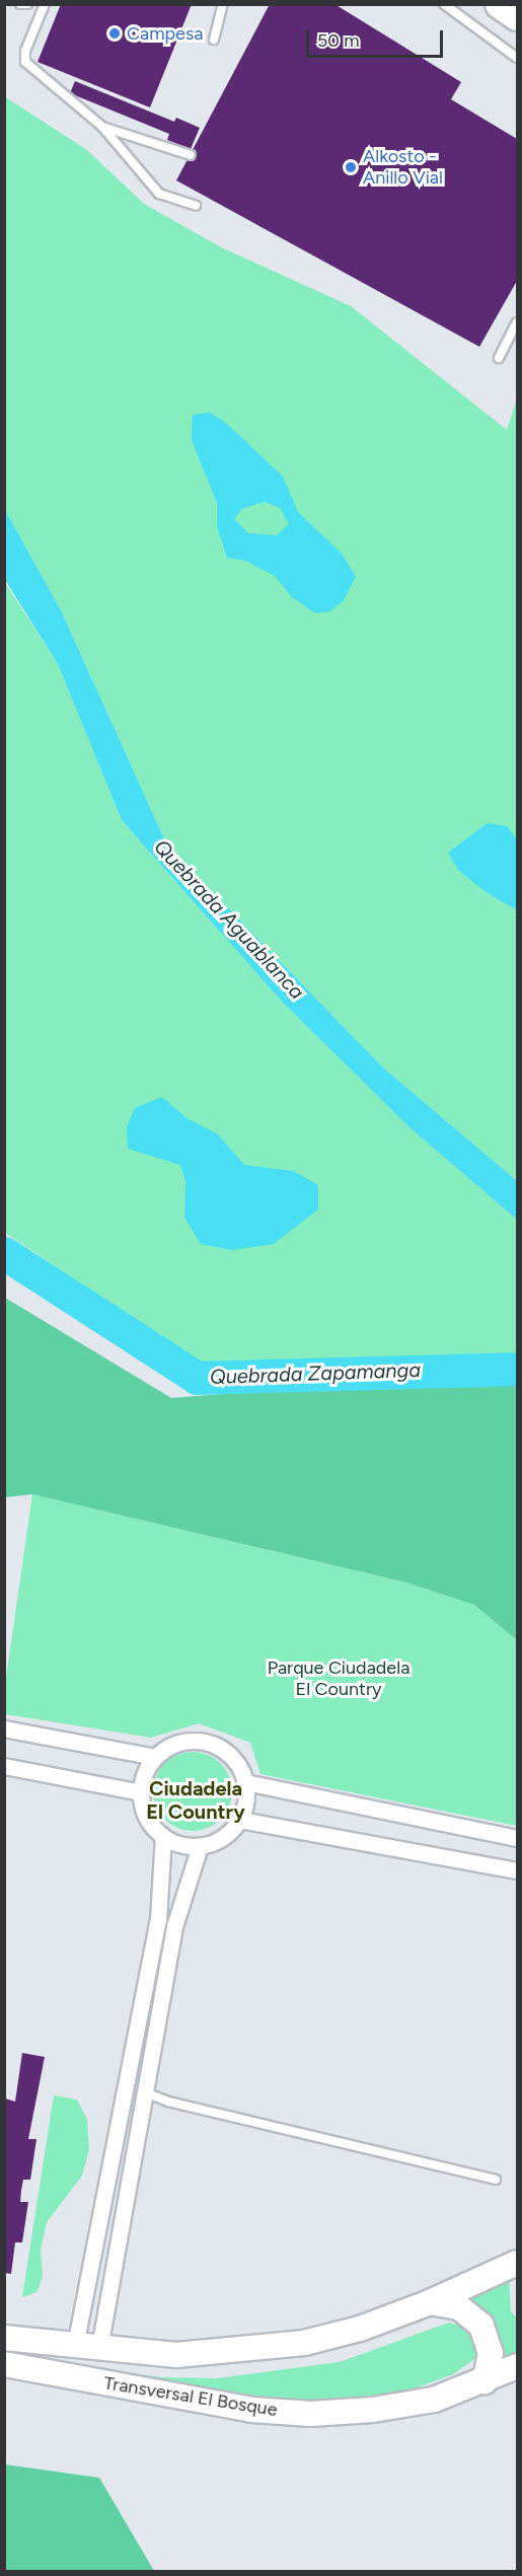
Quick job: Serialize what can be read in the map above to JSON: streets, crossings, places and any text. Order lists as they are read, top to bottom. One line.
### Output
{"streets":{"main road":["Transversal El Bosque"]},"districts":["Ciudadela El Country"],"water":["Quebrada Aguablanca","Quebrada Zapamanga"],"parks":["Parque Ciudadela El Country"],"places":["Campesa","Alkosto - Anillo Vial"],"scale_bar":"50 m"}
